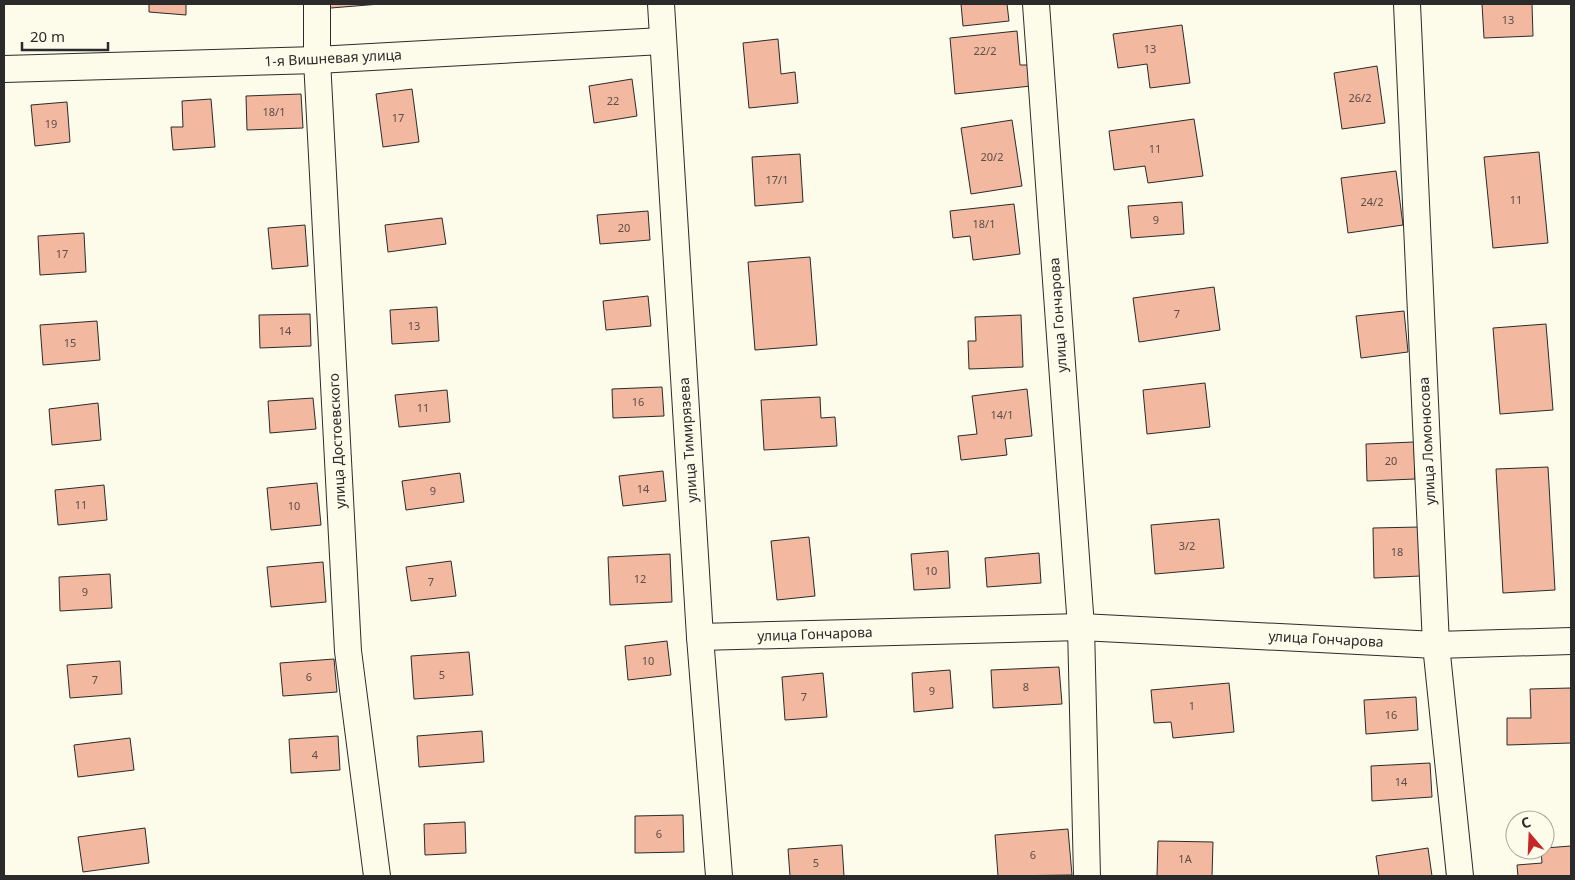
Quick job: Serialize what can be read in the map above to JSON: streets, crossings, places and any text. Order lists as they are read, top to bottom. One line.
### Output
{"streets":{"street":["1-я Вишневая улица","улица Гончарова","улица Тимирязева","улица Достоевского","улица Ломоносова"]},"crossings":[["1-я Вишневая улица","улица Тимирязева"],["1-я Вишневая улица","улица Достоевского"],["улица Гончарова","улица Тимирязева"],["улица Гончарова","улица Ломоносова"]],"house_numbers":["13","13","22/2","26/2","22","18/1","17","19","11","20/2","17/1","11","24/2","9","18/1","20","17","7","13","14","15","16","11","14/1","20","14","9","11","10","3/2","18","10","12","7","9","10","5","6","7","8","9","7","1","16","4","14","6","6","1А","5"],"scale_bar":"20 m","north":"top"}
